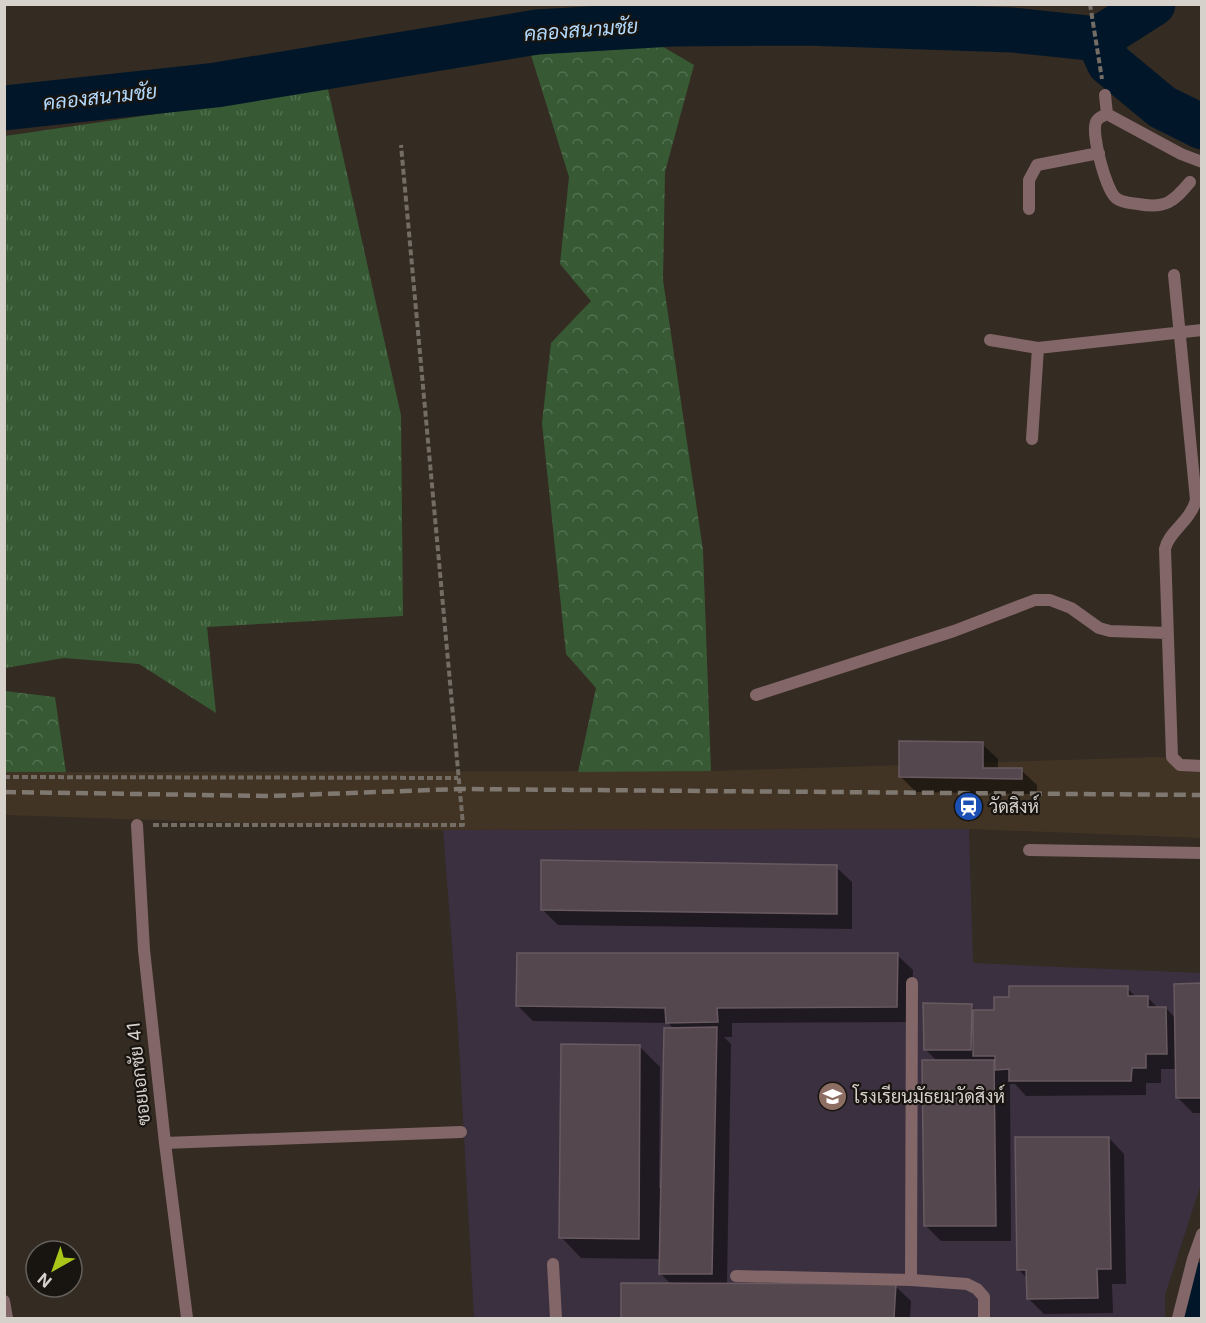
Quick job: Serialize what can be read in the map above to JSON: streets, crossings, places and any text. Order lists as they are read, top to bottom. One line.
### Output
{"streets":{"street":["ซอยเอกชัย 41"]},"water":["คลองสนามชัย"],"places":{"station":["วัดสิงห์"],"school or university":["โรงเรียนมัธยมวัดสิงห์"]},"north":"bottom left"}
